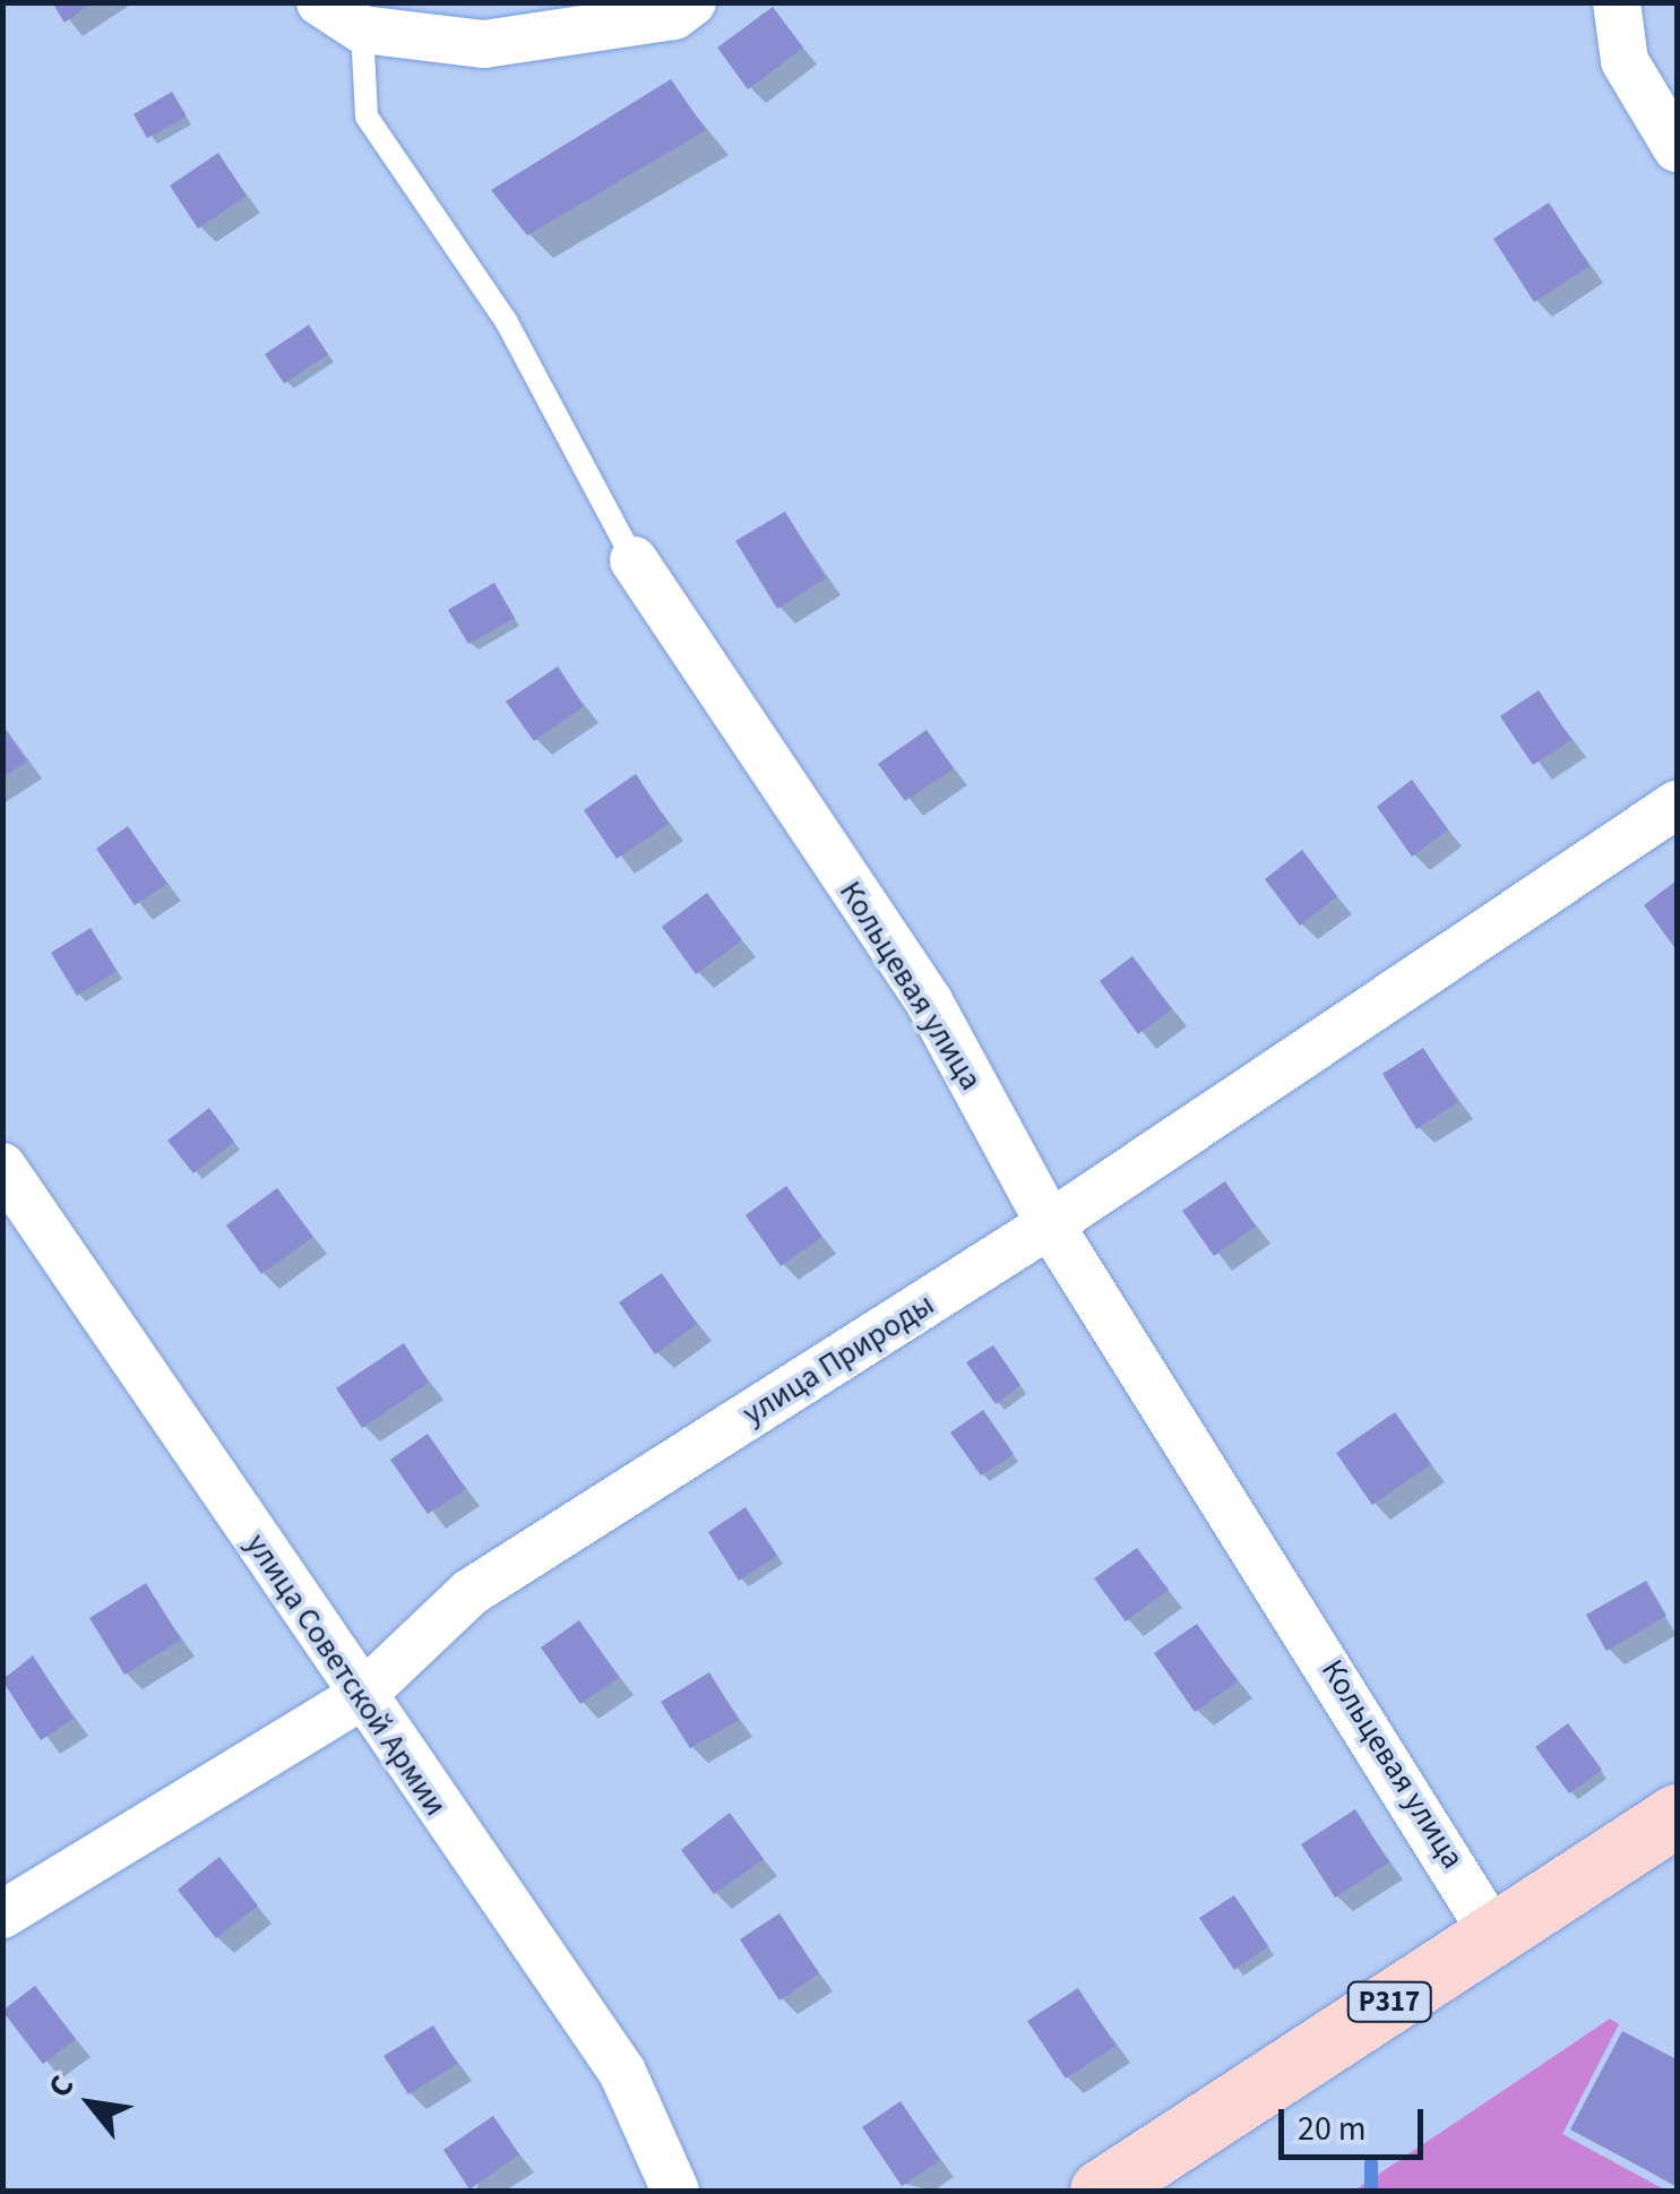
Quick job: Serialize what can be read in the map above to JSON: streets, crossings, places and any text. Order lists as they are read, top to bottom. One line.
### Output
{"streets":{"main road":["Р317"],"street":["Кольцевая улица","улица Природы","улица Советской Армии"]},"crossings":[["Кольцевая улица","улица Природы"],["Кольцевая улица","Р317"],["улица Природы","улица Советской Армии"]],"scale_bar":"20 m","north":"top left"}
